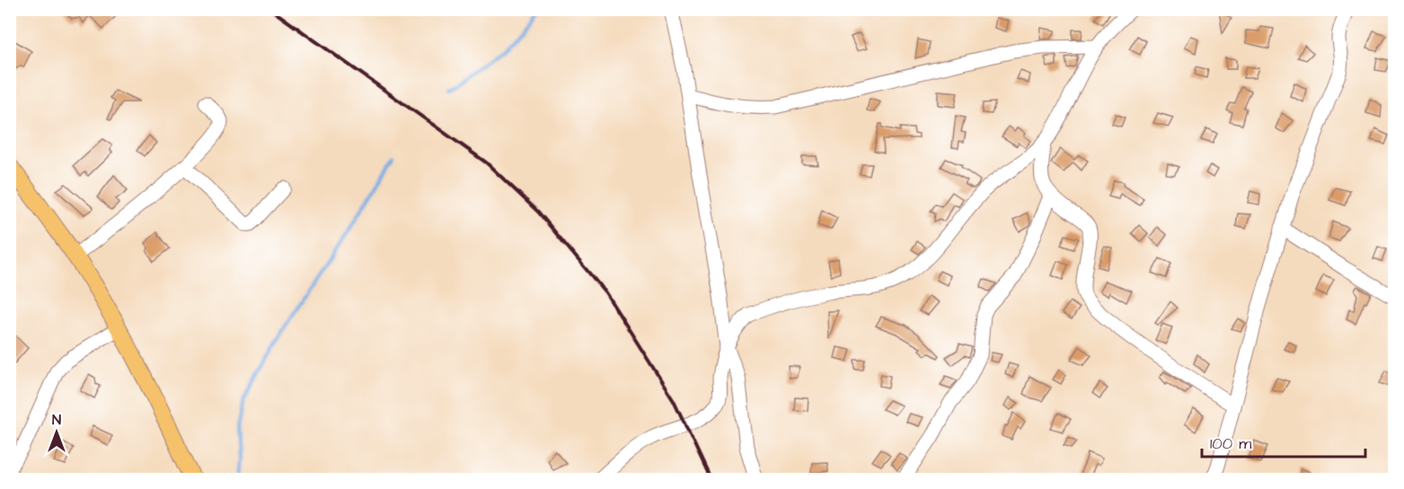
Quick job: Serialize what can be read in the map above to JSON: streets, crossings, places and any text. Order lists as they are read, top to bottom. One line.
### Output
{"scale_bar":"100 m","north":"top"}
